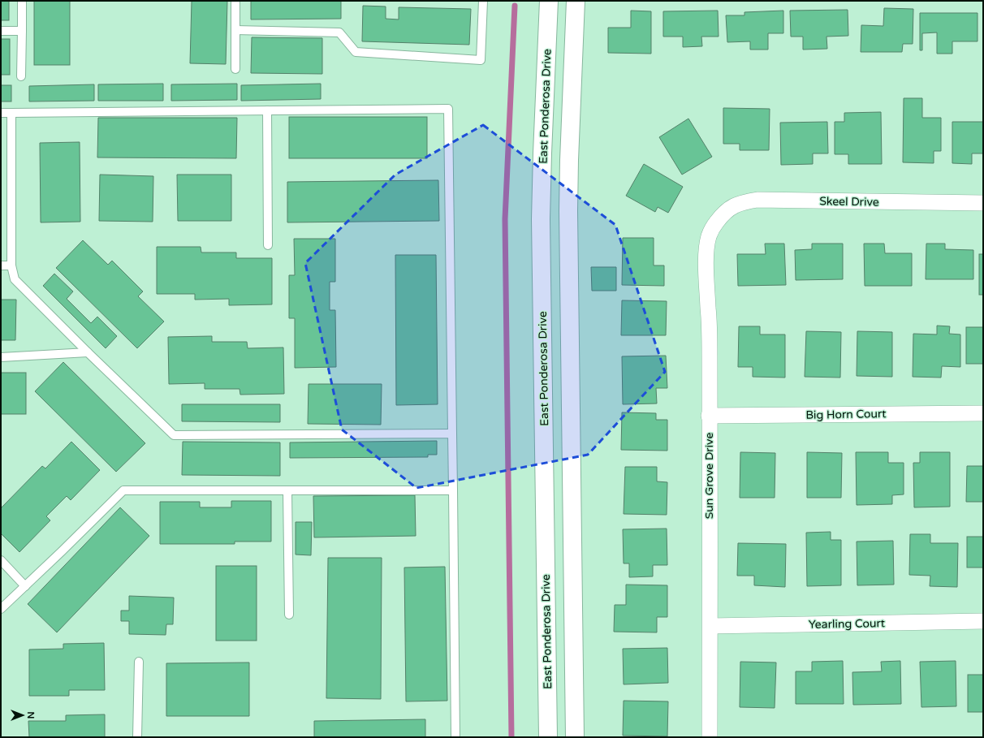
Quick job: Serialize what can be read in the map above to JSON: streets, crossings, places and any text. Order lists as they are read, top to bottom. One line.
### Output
{"streets":{"main road":["East Ponderosa Drive"],"street":["Skeel Drive","Big Horn Court","Sun Grove Drive","Yearling Court"]},"crossings":[["Skeel Drive","Sun Grove Drive"],["Big Horn Court","Sun Grove Drive"],["Sun Grove Drive","Yearling Court"]],"north":"right"}
